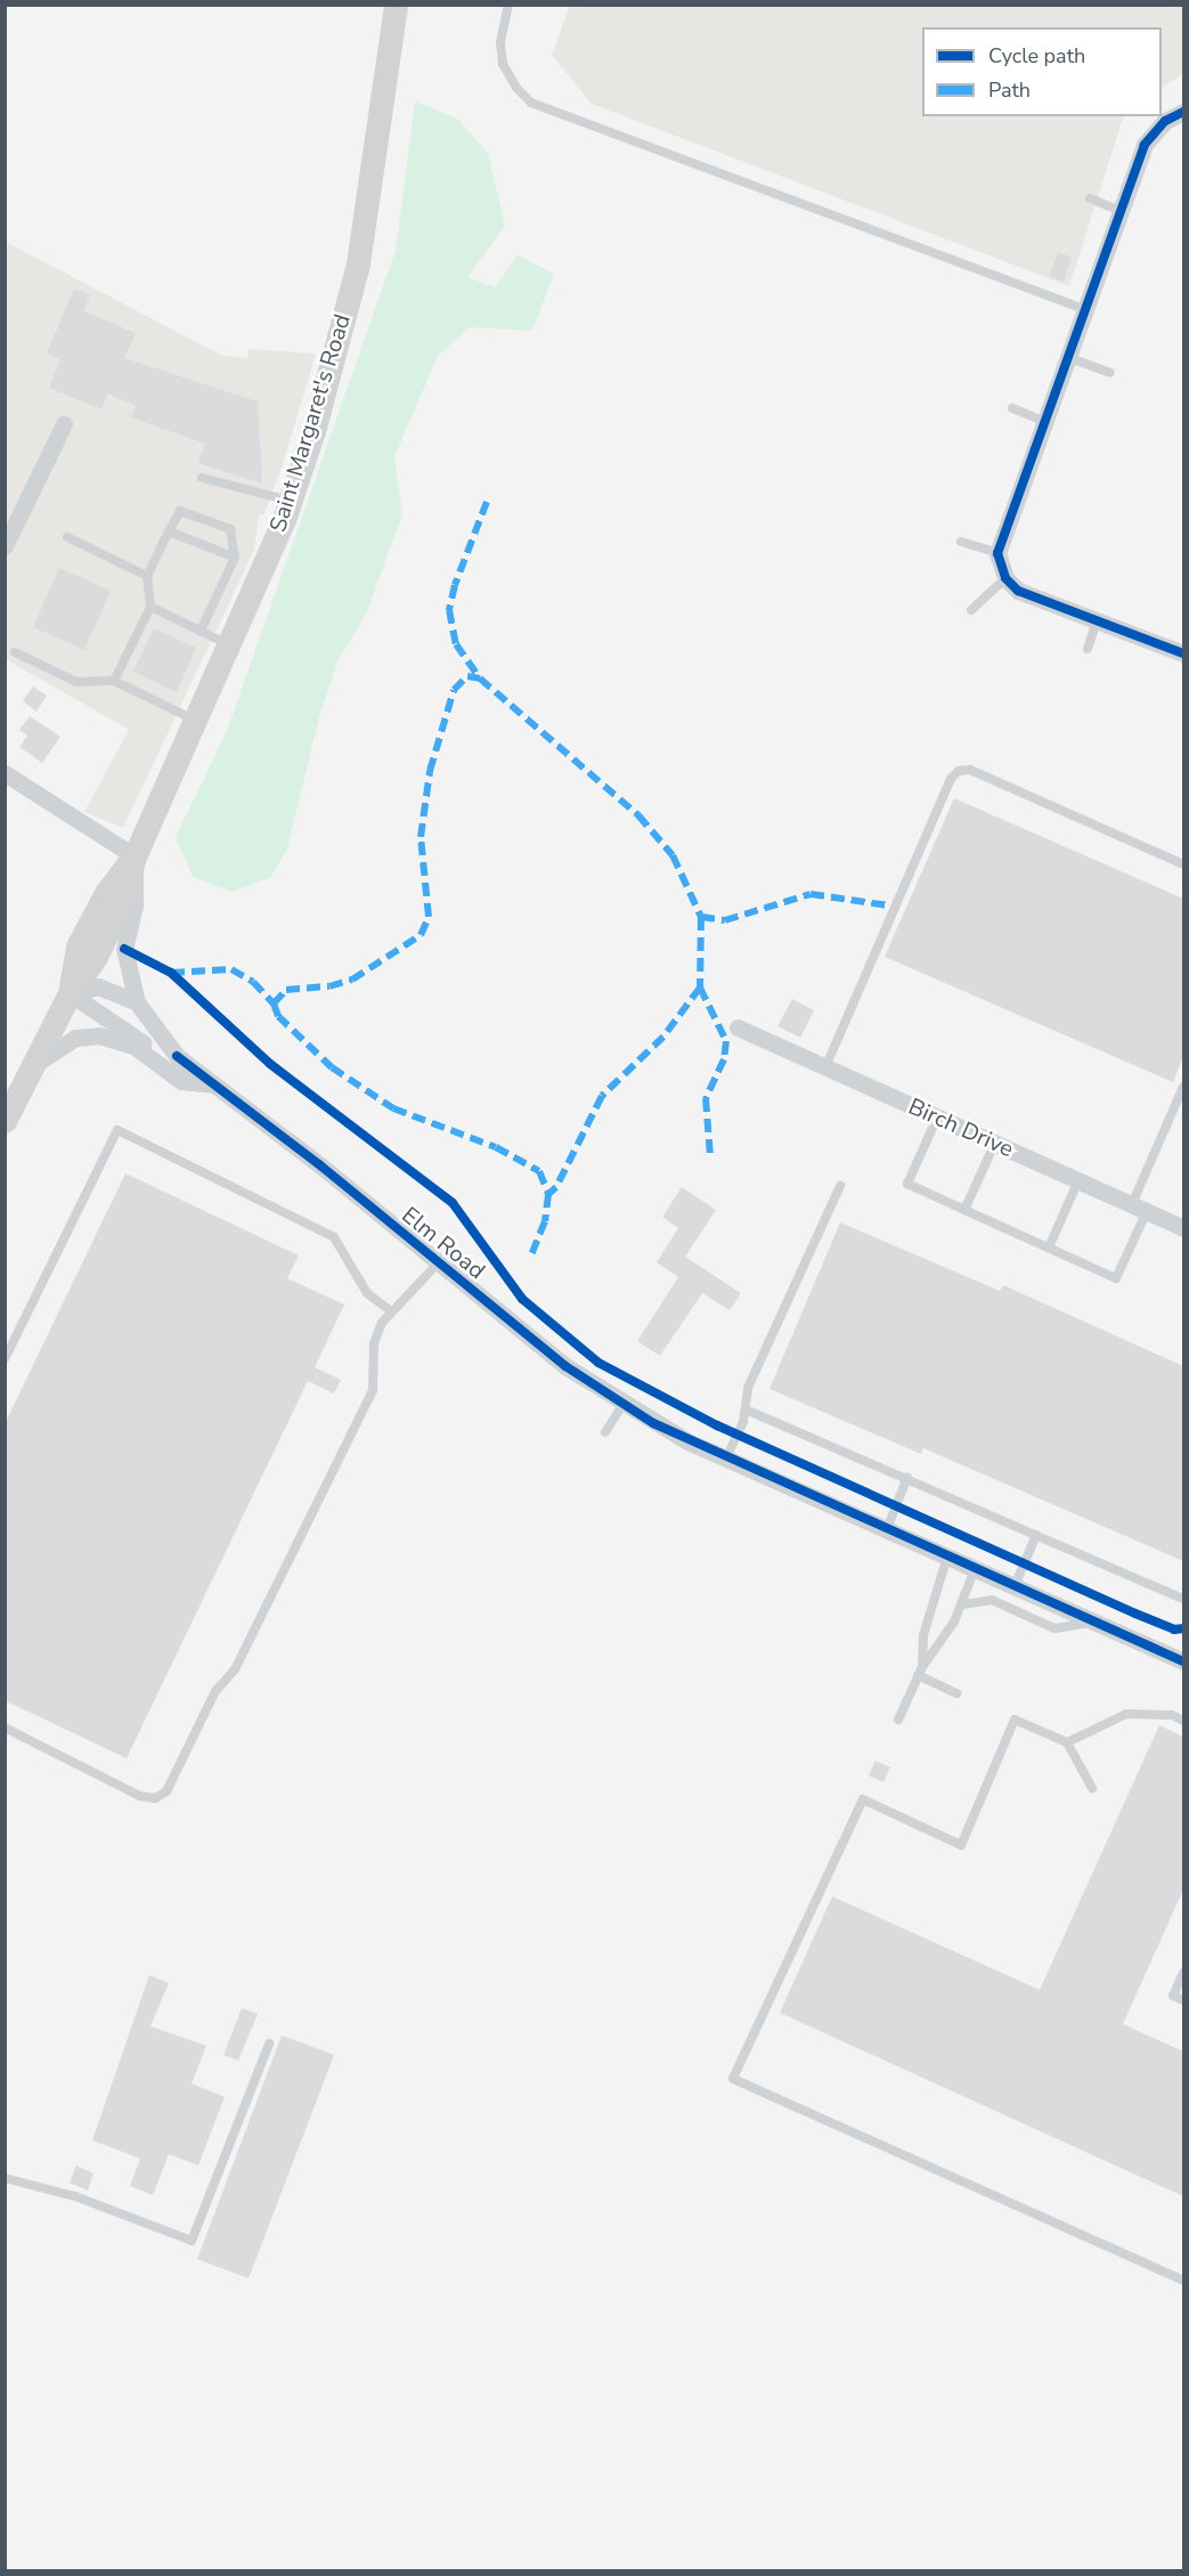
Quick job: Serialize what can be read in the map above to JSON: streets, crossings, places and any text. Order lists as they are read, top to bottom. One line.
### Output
{"streets":{"main road":["Saint Margaret's Road"],"street":["Birch Drive","Elm Road"]},"crossings":[["Saint Margaret's Road","Elm Road"]],"legend":["Cycle path","Path"]}
